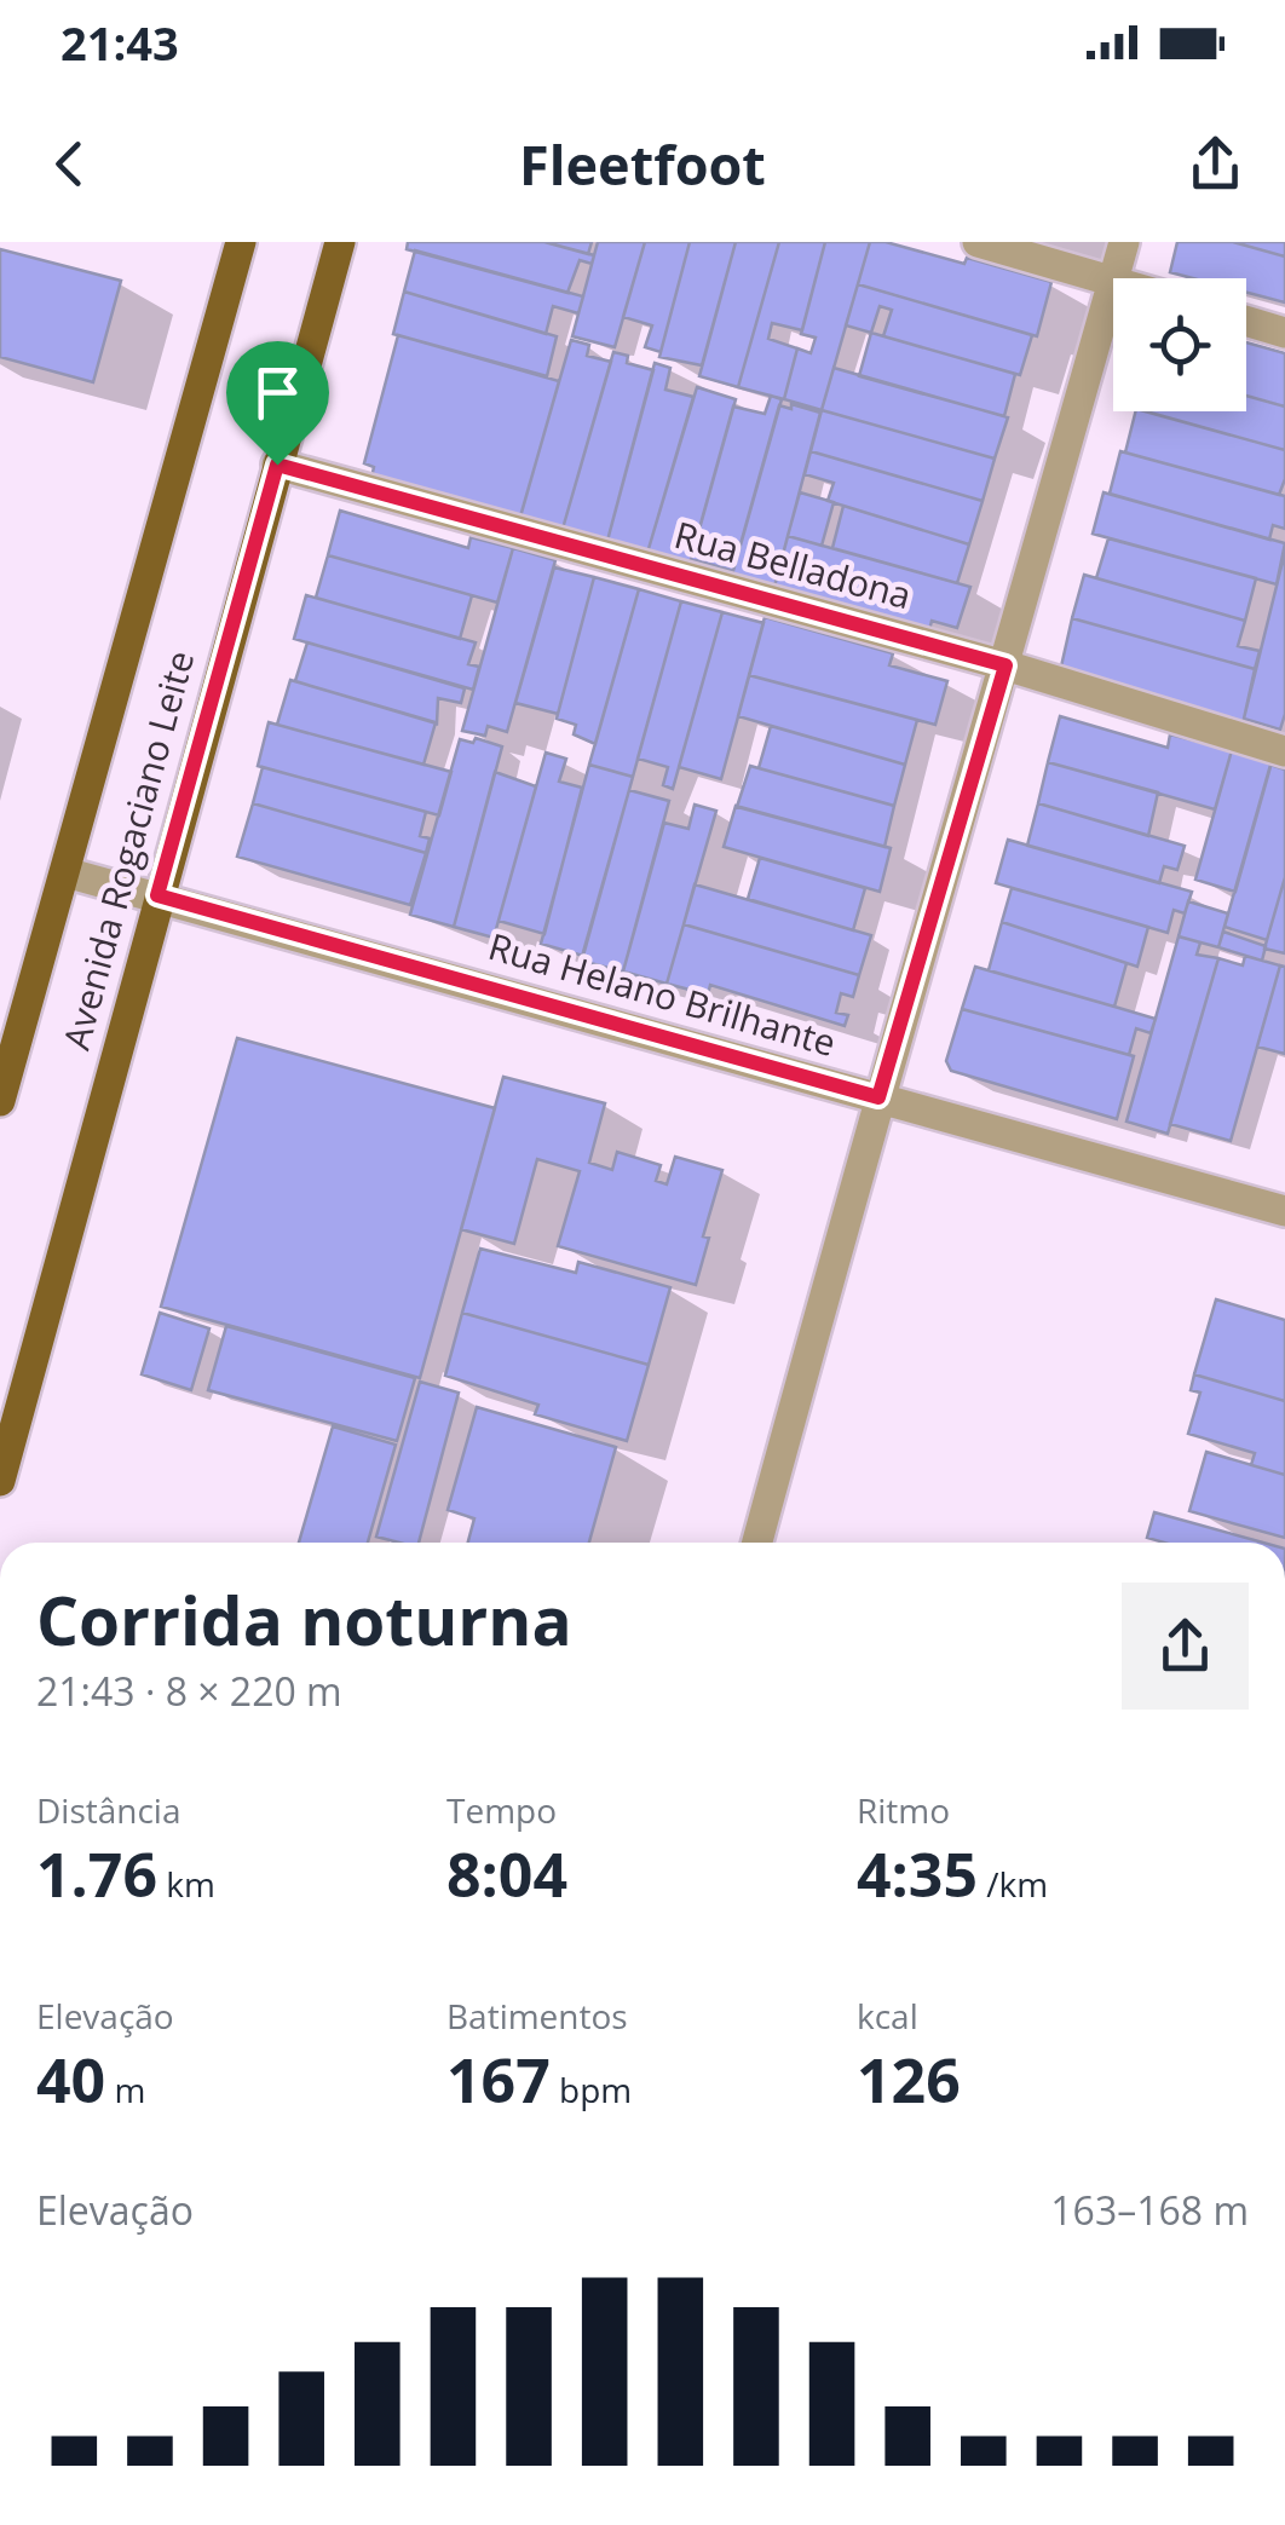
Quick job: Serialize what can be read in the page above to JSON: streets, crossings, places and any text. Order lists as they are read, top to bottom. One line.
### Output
{"streets":{"main road":["Avenida Rogaciano Leite"],"street":["Rua Belladona","Rua Helano Brilhante"]},"crossings":[["Rua Belladona","Avenida Rogaciano Leite"],["Avenida Rogaciano Leite","Rua Helano Brilhante"]],"page":{"status":"21:43","header":"Fleetfoot","heading":["Corrida noturna","21:43 · 8 × 220 m"],"stats":[["Distância","1.76 km"],["Tempo","8:04"],["Ritmo","4:35 /km"],["Elevação","40 m"],["Batimentos","167 bpm"],["kcal","126"]],"chart":["Elevação","163–168 m"]}}
